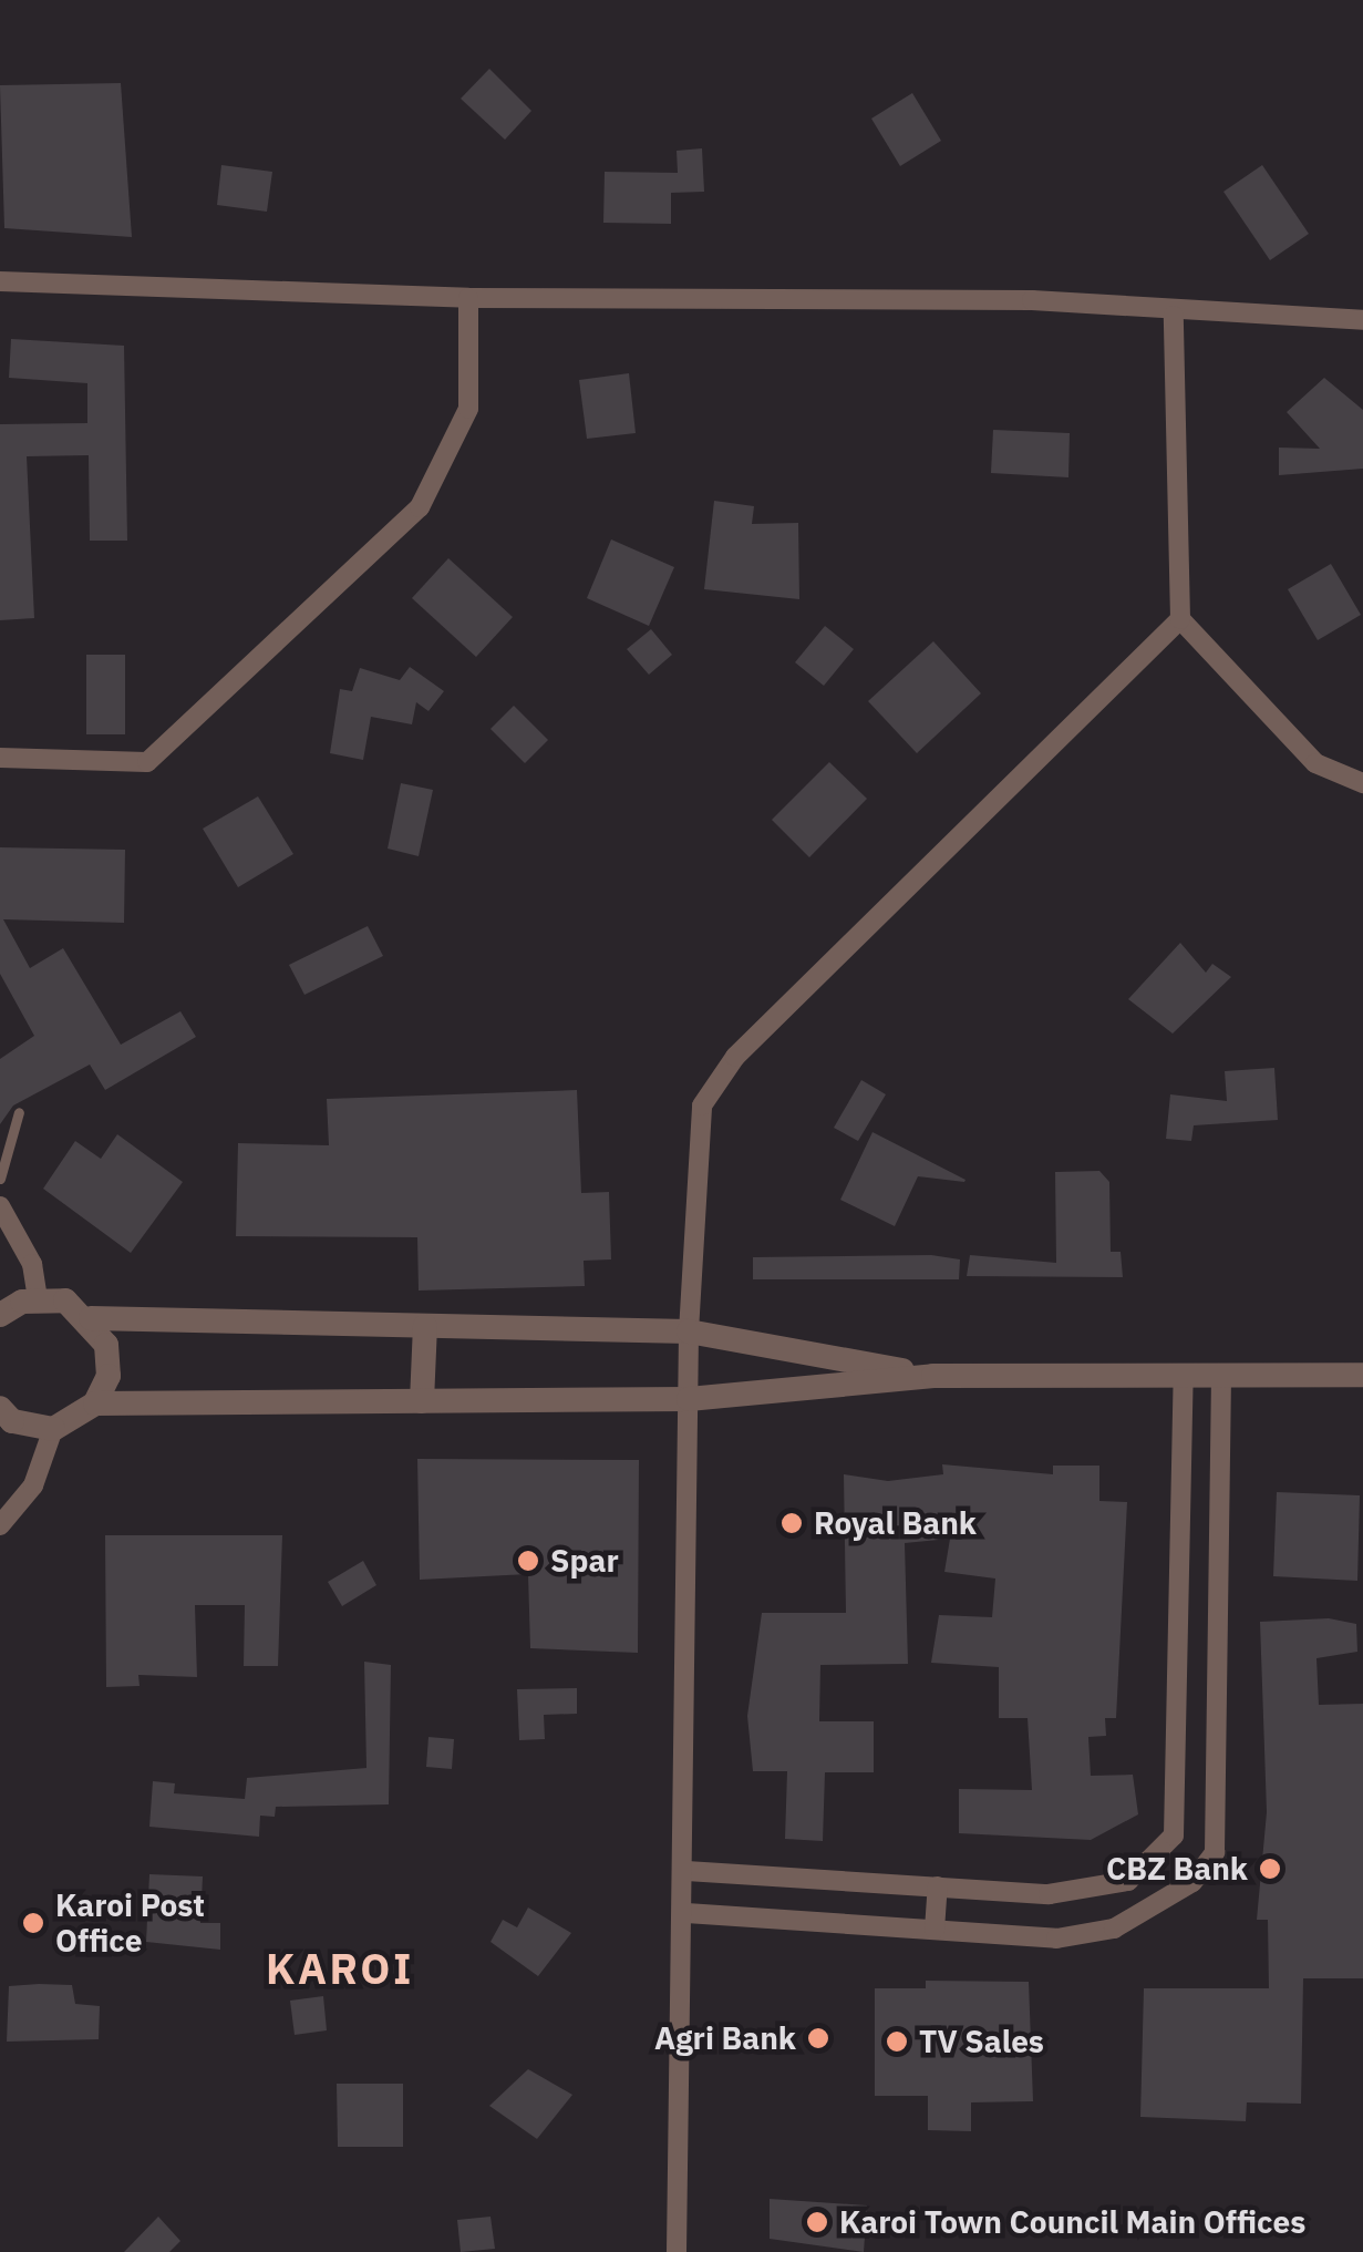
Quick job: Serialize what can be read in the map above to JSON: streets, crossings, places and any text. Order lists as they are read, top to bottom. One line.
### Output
{"districts":["KAROI"],"places":["Royal Bank","Spar","CBZ Bank","Karoi Post Office","Agri Bank","TV Sales","Karoi Town Council Main Offices"]}
